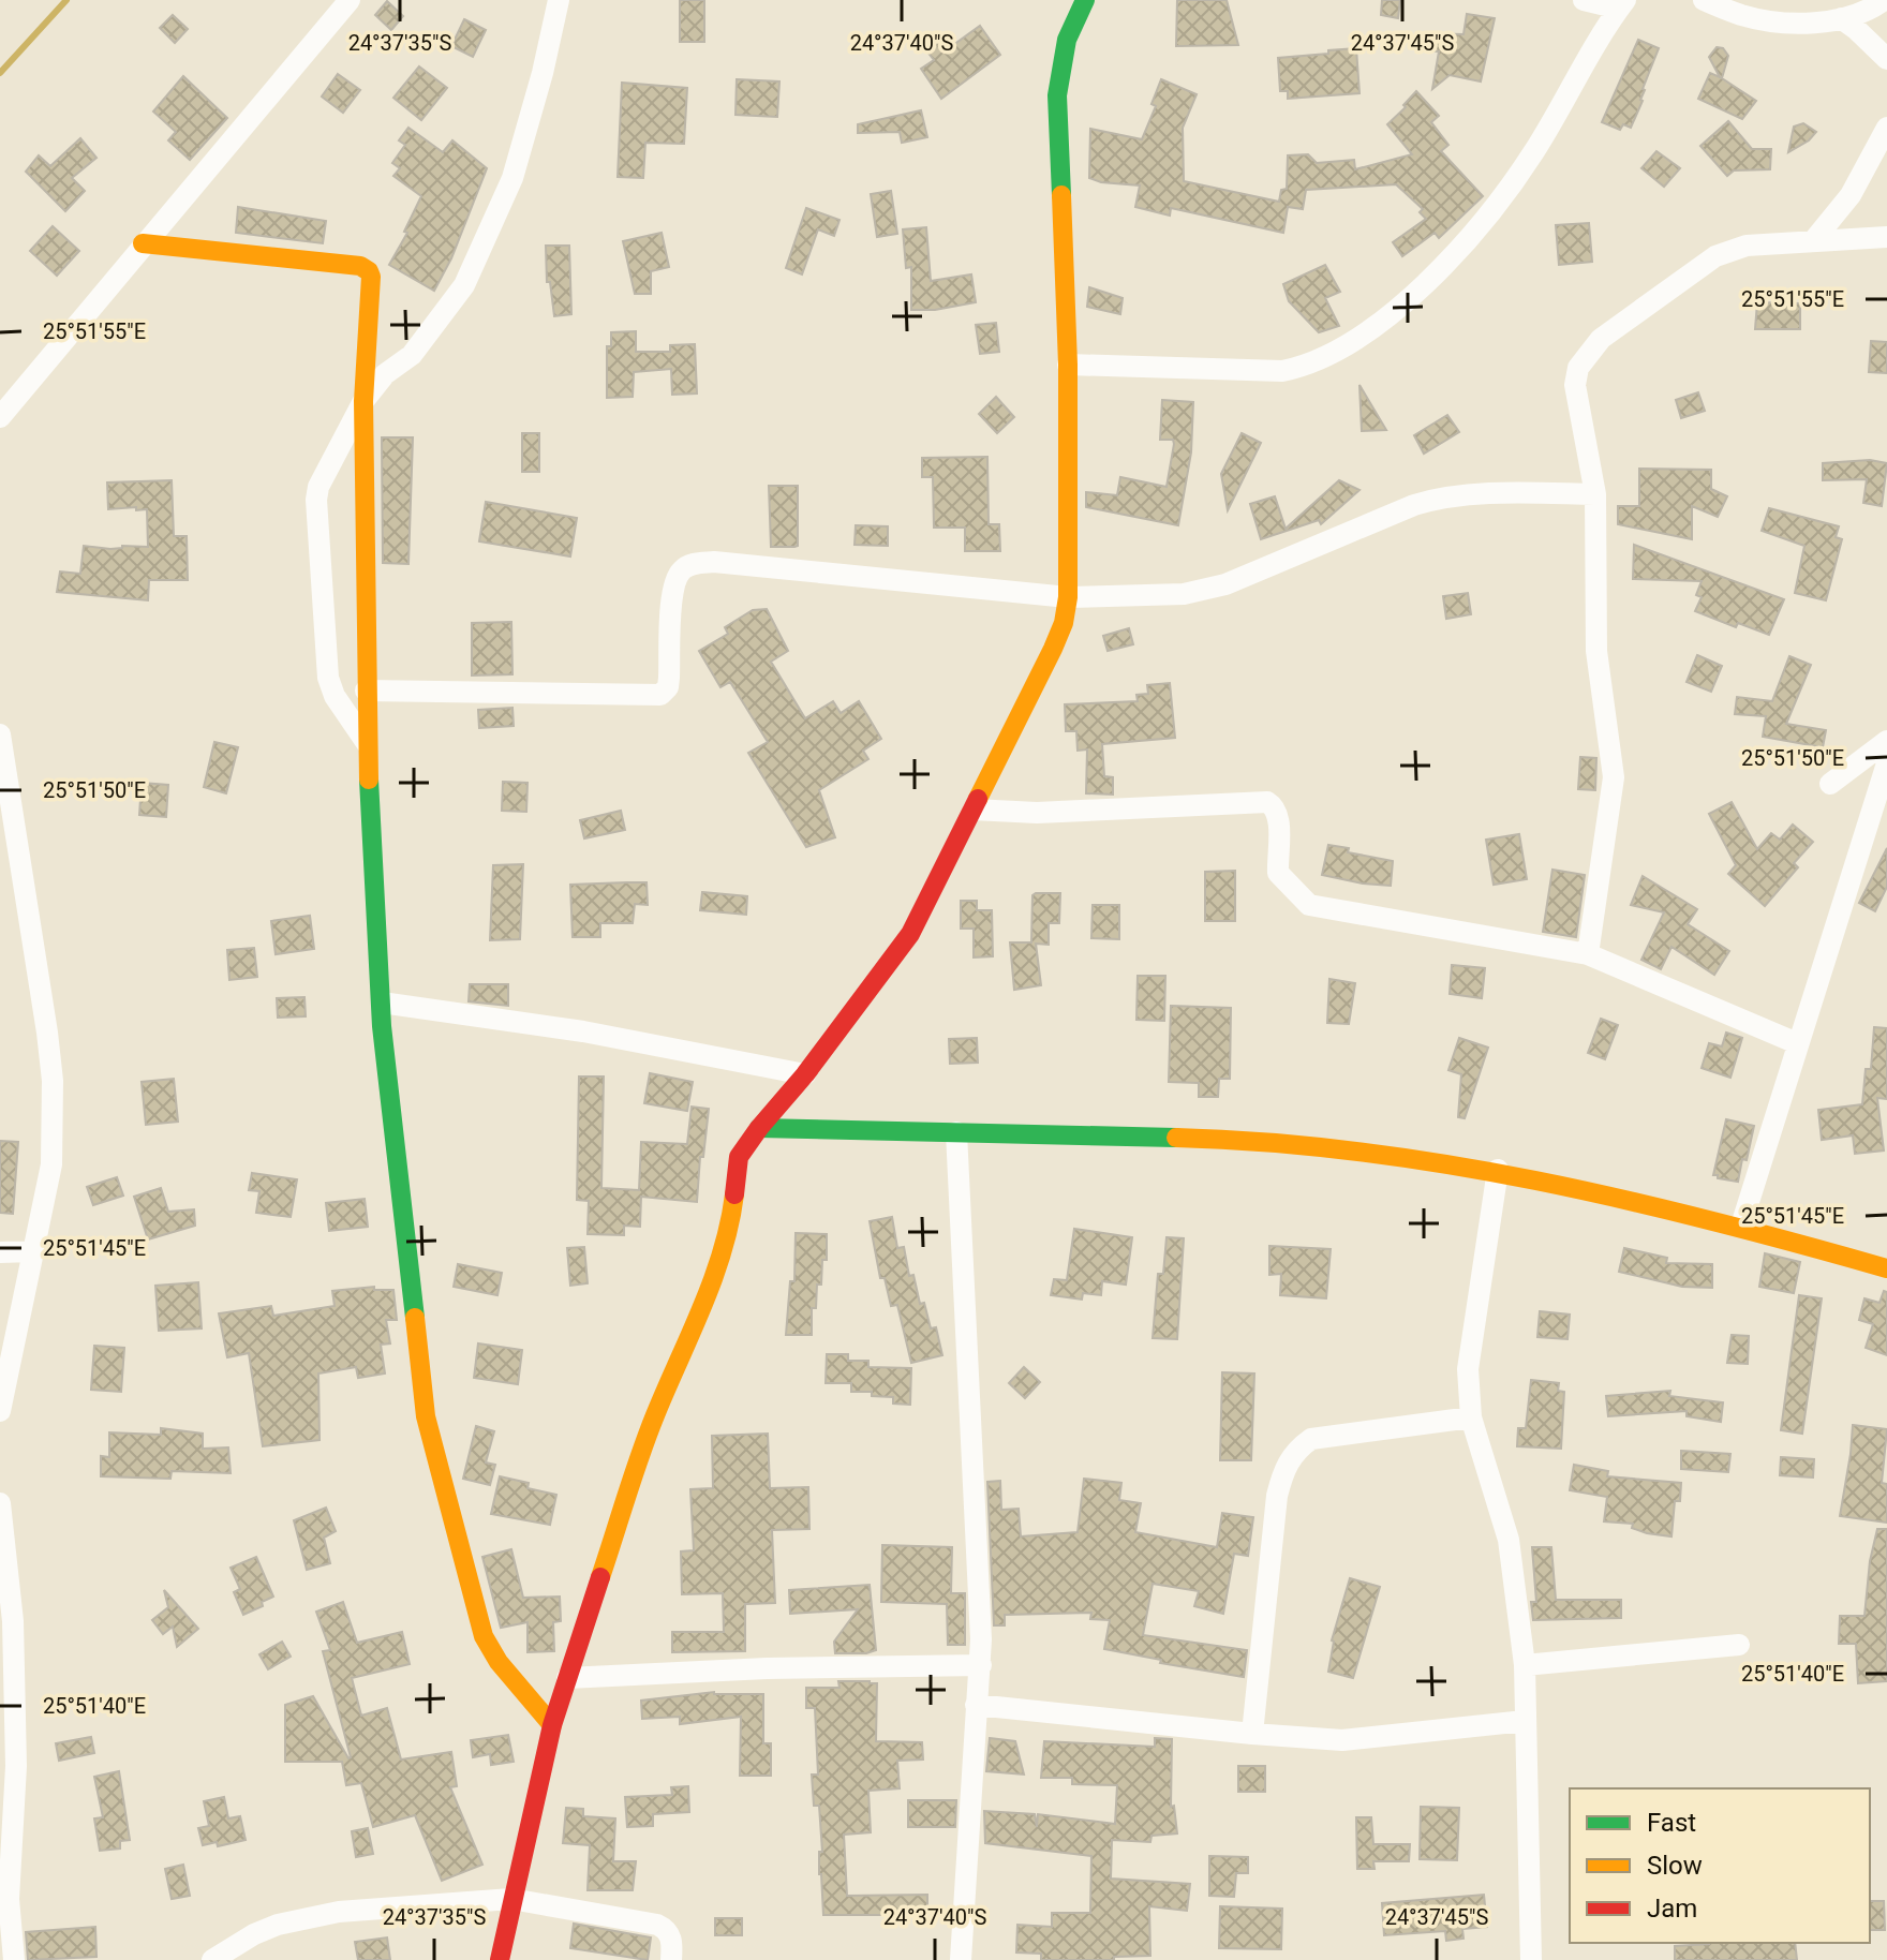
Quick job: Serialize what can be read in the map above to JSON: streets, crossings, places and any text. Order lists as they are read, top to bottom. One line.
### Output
{"legend":["Fast","Slow","Jam"],"coordinates":["24°37'35\"S","24°37'40\"S","24°37'45\"S","25°51'55\"E","25°51'50\"E","25°51'45\"E","25°51'40\"E"]}
